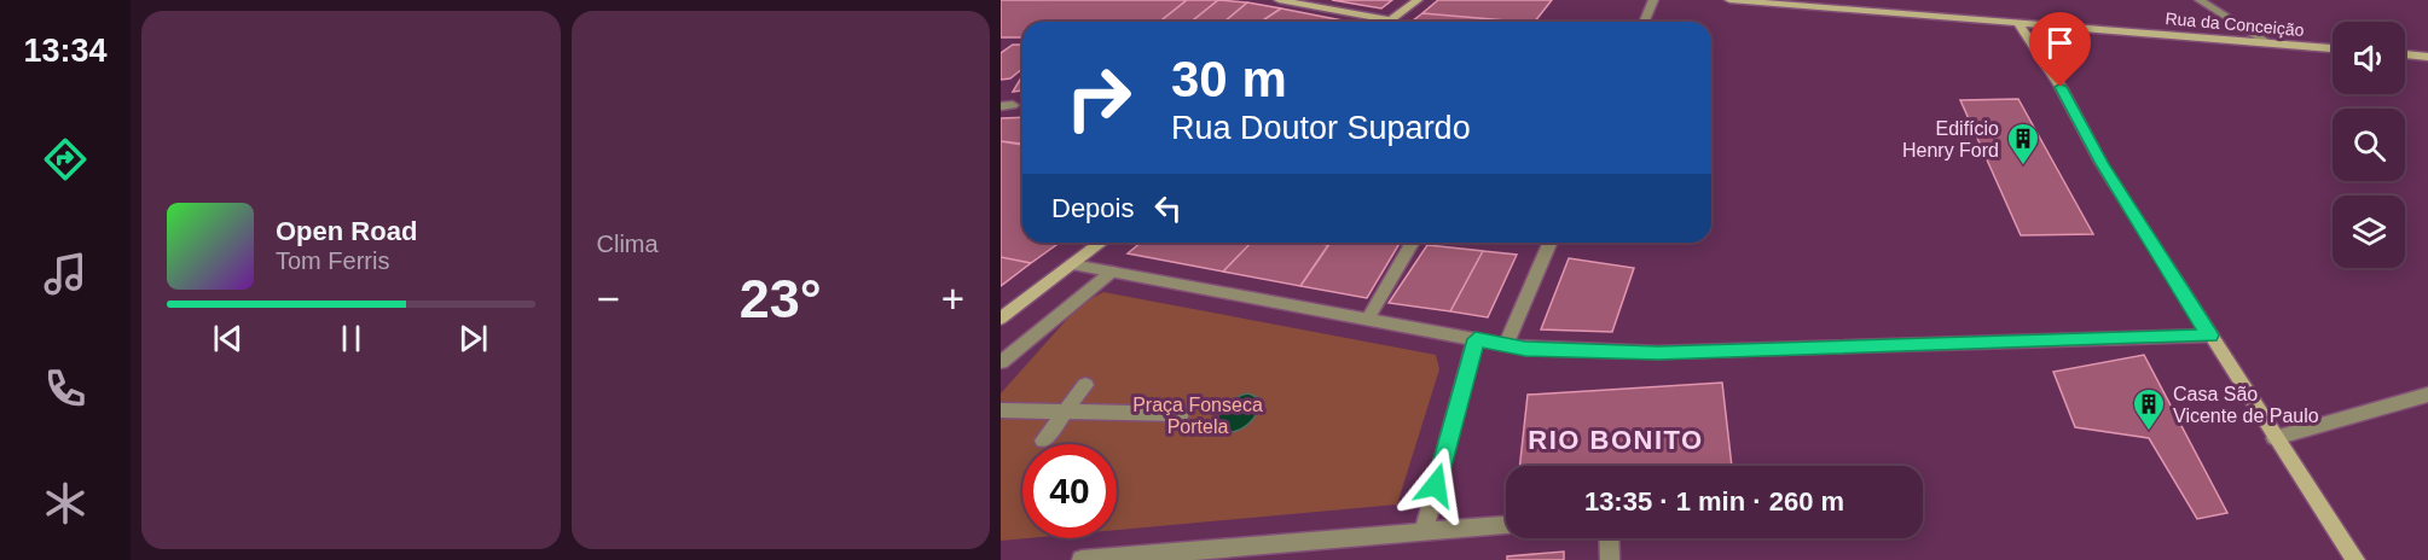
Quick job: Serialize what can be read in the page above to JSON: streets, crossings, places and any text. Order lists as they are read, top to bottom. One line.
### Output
{"streets":{"main road":["Rua da Conceição"]},"districts":["RIO BONITO"],"parks":["Praça Fonseca Portela"],"places":{"building":["Edifício Henry Ford","Casa São Vicente de Paulo"]},"page":{"tabs":"13:34","tile":"Clima","turn":["30 m","Rua Doutor Supardo"],"then":"Depois","song":["Open Road","Tom Ferris"],"heat":["−","23°","+"],"limit":"40","trip":"13:35 · 1 min · 260 m"}}
